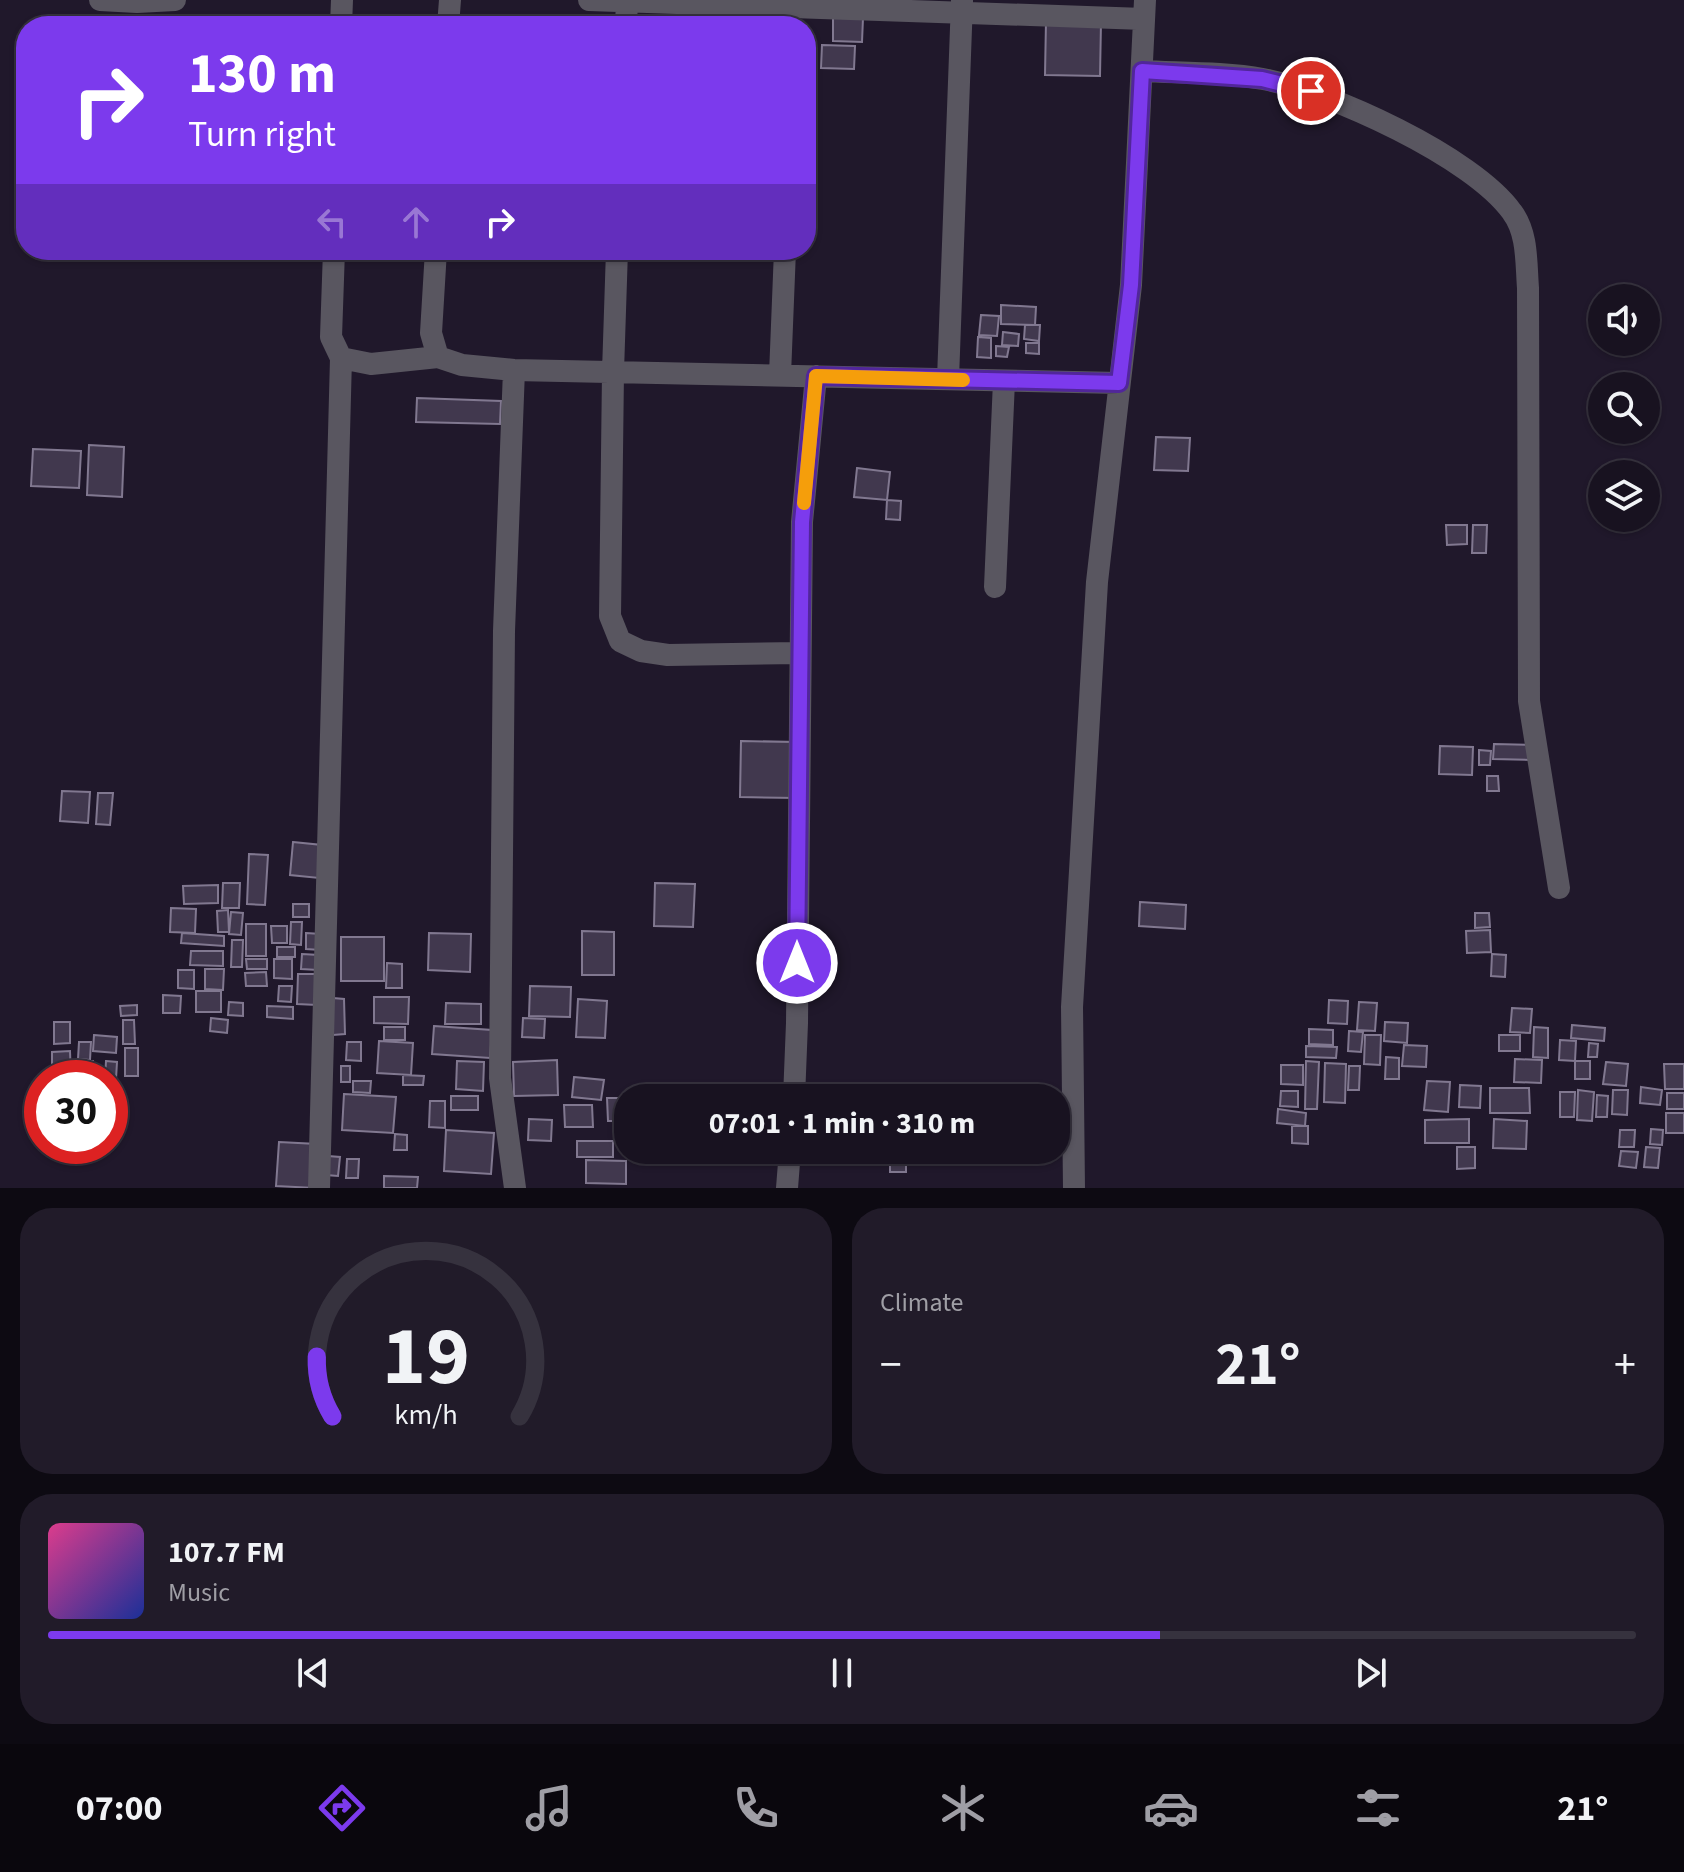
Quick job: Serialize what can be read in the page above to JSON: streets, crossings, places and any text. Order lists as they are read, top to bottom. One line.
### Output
{"page":{"turn":["130 m","Turn right"],"limit":"30","trip":"07:01 · 1 min · 310 m","tile":"Climate","heat":["−","21°","+"],"song":["107.7 FM","Music"],"tabs":["07:00","21°"],"gauge":["19","km/h"]}}
